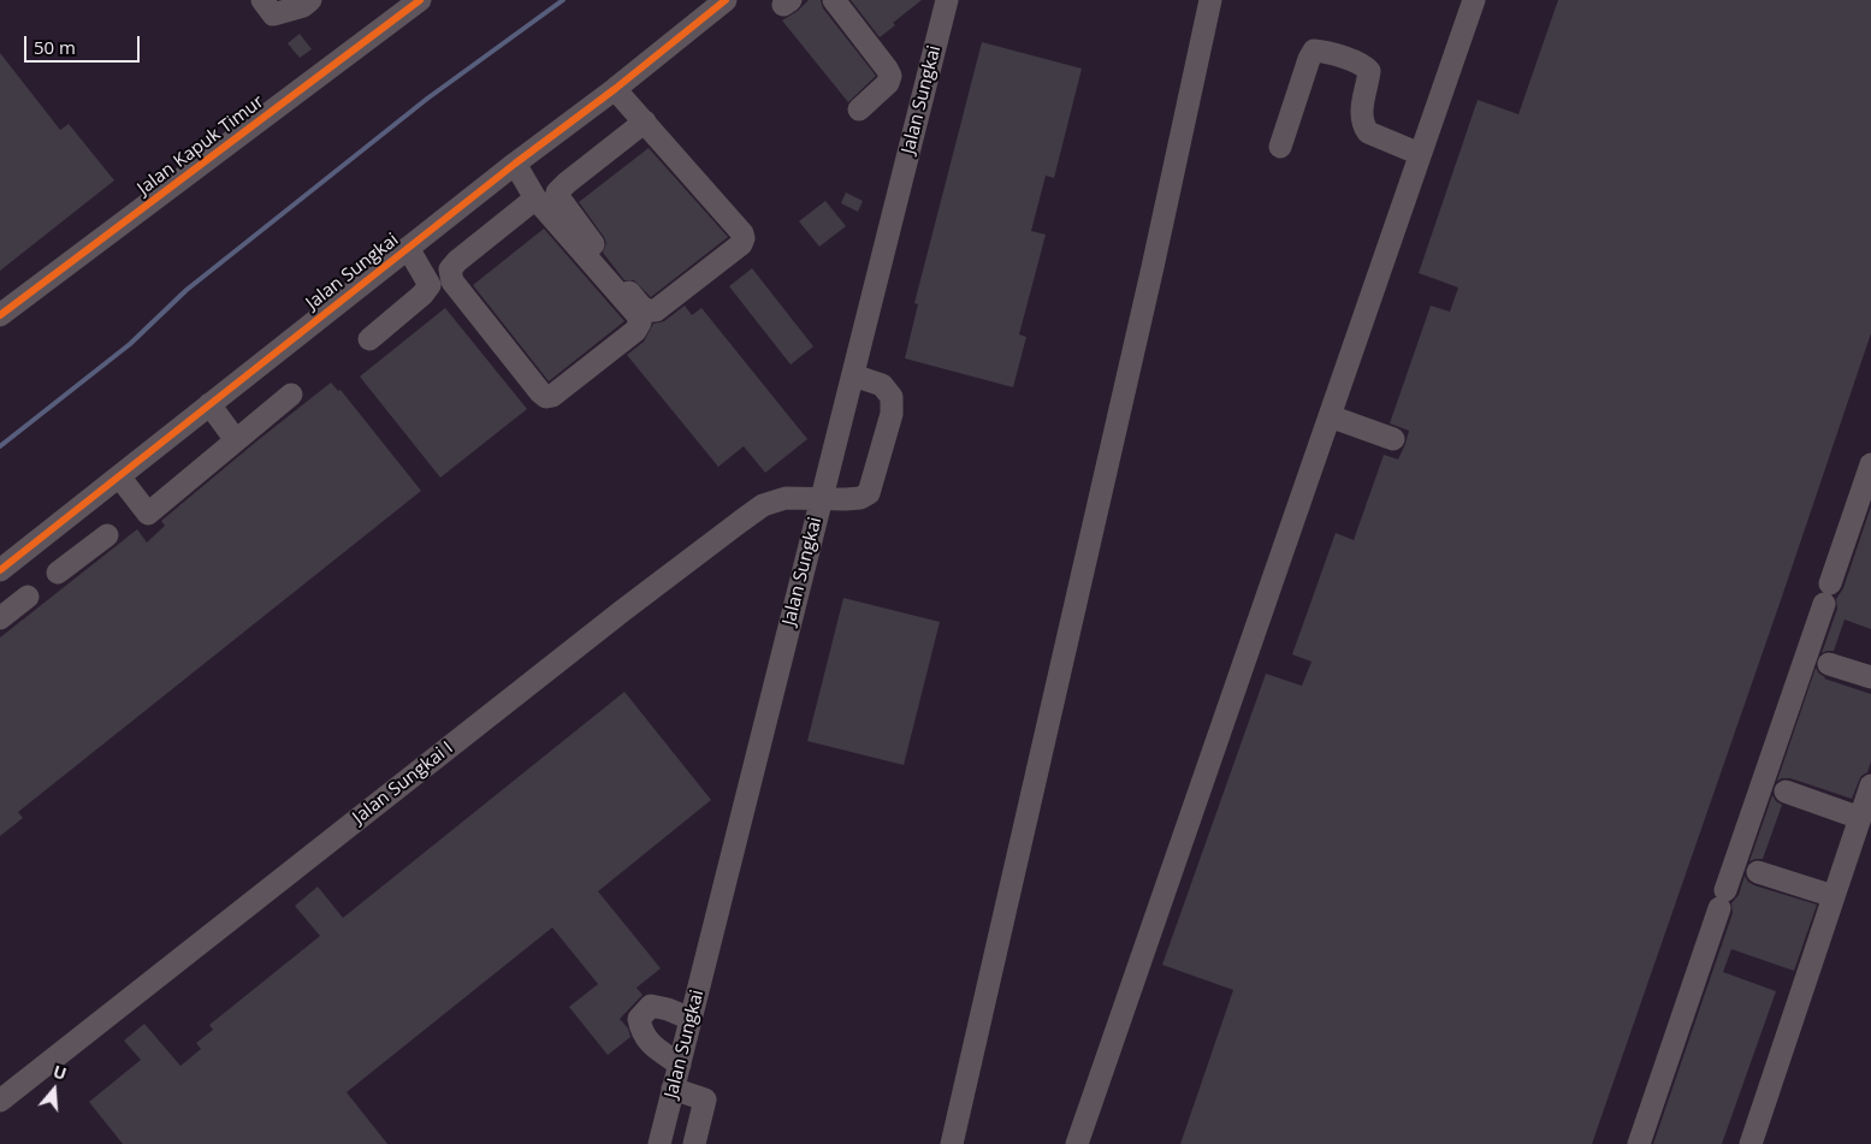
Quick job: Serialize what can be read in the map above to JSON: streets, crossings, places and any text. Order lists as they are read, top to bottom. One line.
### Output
{"streets":{"street":["Jalan Sungkai","Jalan Kapuk Timur","Jalan Sungkai I"]},"crossings":[["Jalan Sungkai","Jalan Sungkai I"]],"scale_bar":"50 m","north":"top"}
